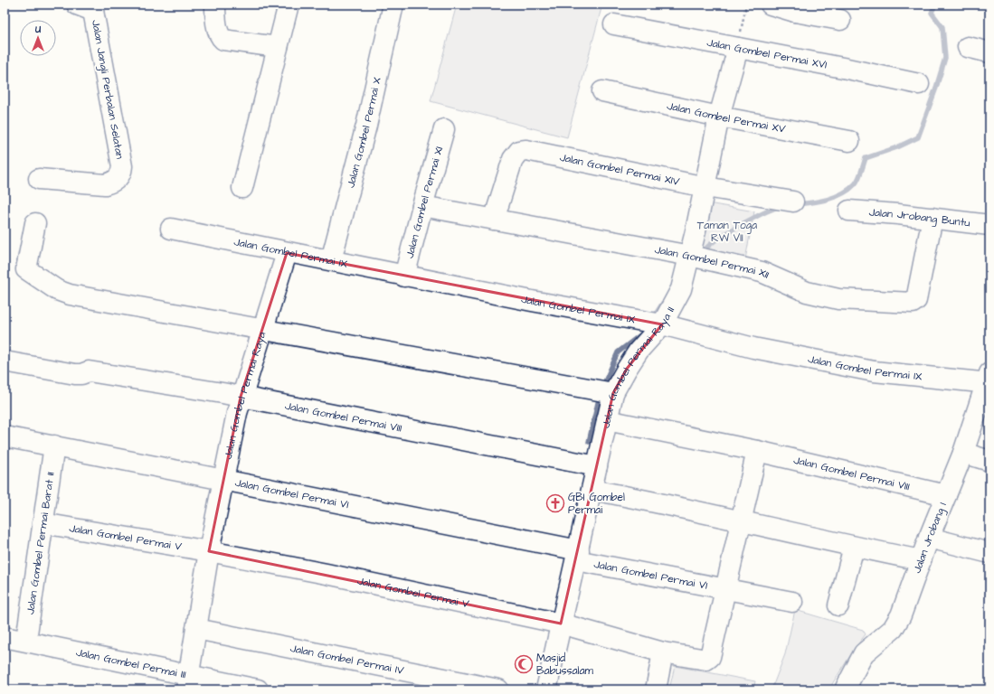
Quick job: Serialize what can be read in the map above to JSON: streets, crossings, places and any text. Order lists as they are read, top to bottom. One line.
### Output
{"streets":{"street":["Jalan Gombel Permai XVI","Jalan Jangli Perbalan Selatan","Jalan Gombel Permai XV","Jalan Gombel Permai X","Jalan Gombel Permai XIV","Jalan Gombel Permai XI","Jalan Jrobang Buntu","Jalan Gombel Permai IX","Jalan Gombel Permai XII","Jalan Gombel Permai Raya II","Jalan Gombel Permai Raya","Jalan Gombel Permai VIII","Jalan Gombel Permai VI","Jalan Gombel Permai V","Jalan Jrobang I","Jalan Gombel Permai Barat II","Jalan Gombel Permai IV","Jalan Gombel Permai III"]},"crossings":[["Jalan Gombel Permai XVI","Jalan Gombel Permai Raya II"],["Jalan Gombel Permai XV","Jalan Gombel Permai Raya II"],["Jalan Gombel Permai X","Jalan Gombel Permai IX"],["Jalan Gombel Permai XIV","Jalan Gombel Permai XII"],["Jalan Gombel Permai XIV","Jalan Gombel Permai Raya II"],["Jalan Gombel Permai XI","Jalan Gombel Permai IX"],["Jalan Gombel Permai XI","Jalan Gombel Permai XII"],["Jalan Jrobang Buntu","Jalan Gombel Permai XII"],["Jalan Gombel Permai IX","Jalan Gombel Permai Raya II"],["Jalan Gombel Permai IX","Jalan Gombel Permai Raya"],["Jalan Gombel Permai IX","Jalan Jrobang I"],["Jalan Gombel Permai XII","Jalan Gombel Permai Raya II"],["Jalan Gombel Permai Raya II","Jalan Gombel Permai VIII"],["Jalan Gombel Permai Raya II","Jalan Gombel Permai VI"],["Jalan Gombel Permai Raya II","Jalan Gombel Permai V"],["Jalan Gombel Permai Raya","Jalan Gombel Permai VIII"],["Jalan Gombel Permai Raya","Jalan Gombel Permai VI"],["Jalan Gombel Permai Raya","Jalan Gombel Permai V"],["Jalan Gombel Permai Raya","Jalan Gombel Permai IV"],["Jalan Gombel Permai Raya","Jalan Gombel Permai III"],["Jalan Gombel Permai VIII","Jalan Jrobang I"],["Jalan Gombel Permai VI","Jalan Gombel Permai V"],["Jalan Gombel Permai VI","Jalan Gombel Permai Barat II"],["Jalan Gombel Permai V","Jalan Gombel Permai Barat II"],["Jalan Gombel Permai Barat II","Jalan Gombel Permai III"]],"parks":["Taman Toga RW VII"],"places":{"church":["GBI Gombel Permai"],"mosque":["Masjid Babussalam"]},"north":"top"}
